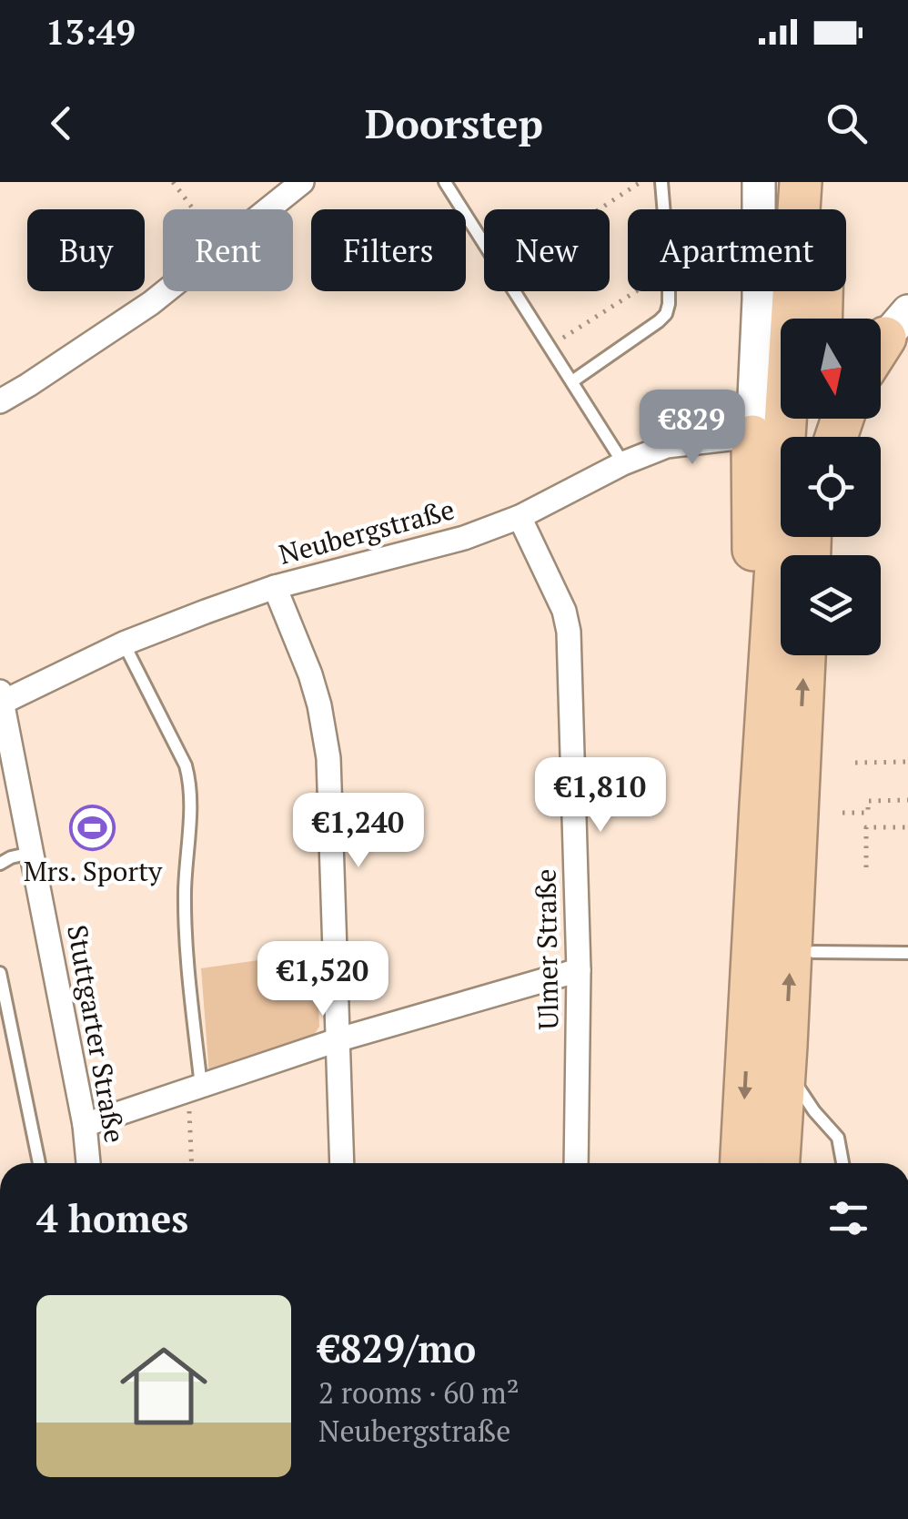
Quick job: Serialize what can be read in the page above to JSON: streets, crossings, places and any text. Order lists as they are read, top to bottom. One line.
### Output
{"streets":{"street":["Neubergstraße","Ulmer Straße","Stuttgarter Straße"]},"crossings":[["Neubergstraße","Ulmer Straße"],["Neubergstraße","Stuttgarter Straße"]],"places":{"sports":["Mrs. Sporty"]},"north":"bottom","page":{"status":"13:49","header":"Doorstep","chip":["Buy","Rent","Filters","New","Apartment"],"price":["€829","€1,810","€1,240","€1,520"],"heading":"4 homes","list":[{"name":"€829/mo","note":"2 rooms · 60 m² · Neubergstraße"}]}}
